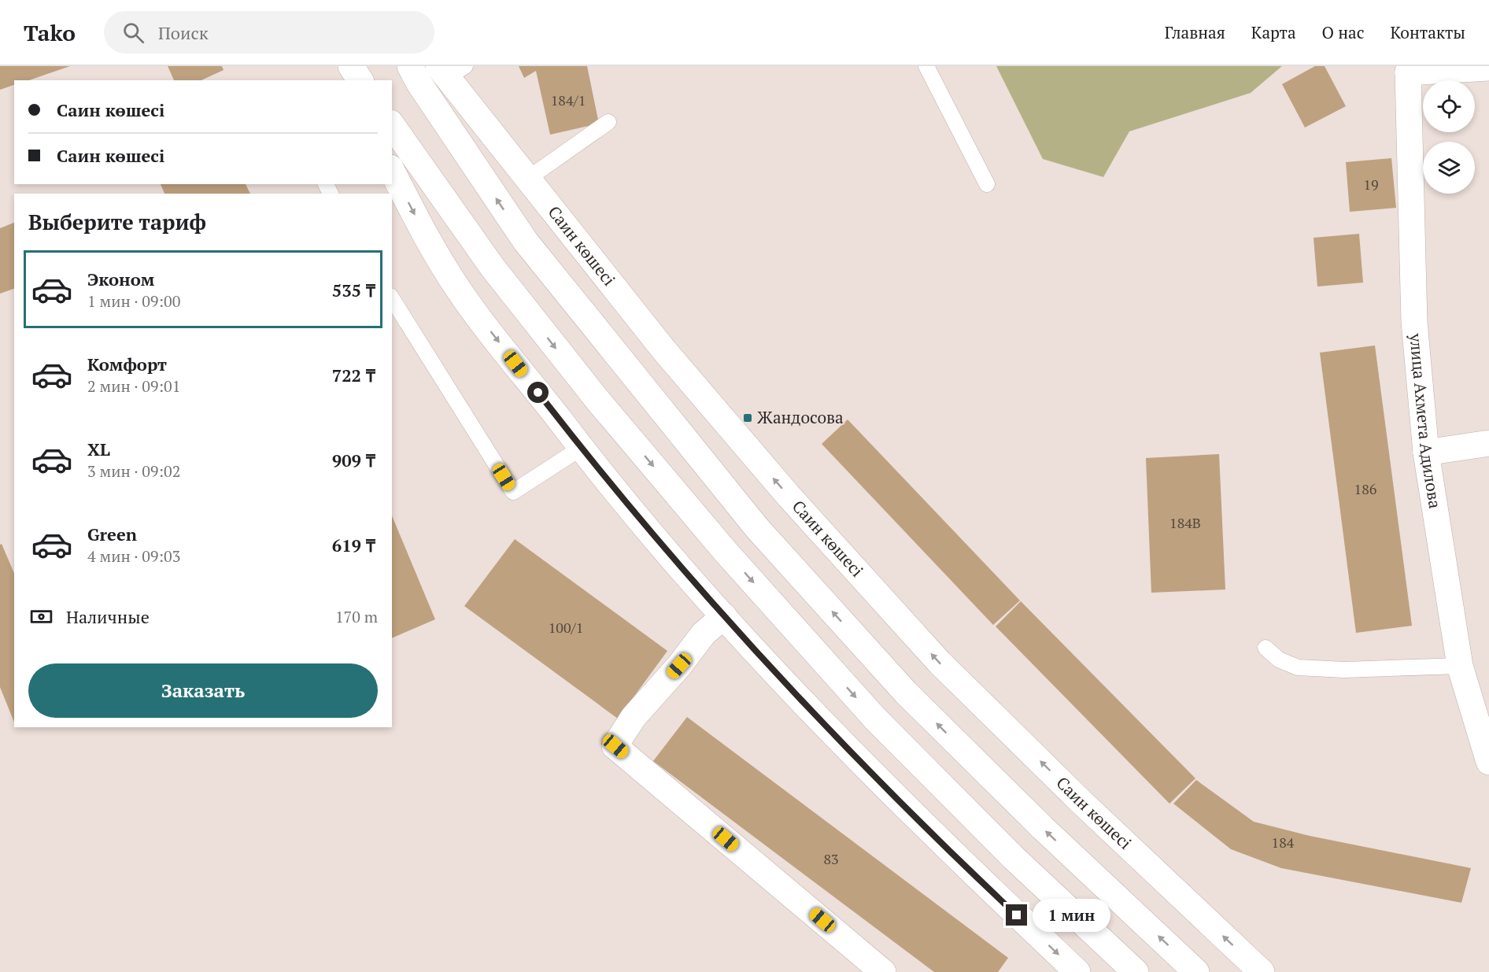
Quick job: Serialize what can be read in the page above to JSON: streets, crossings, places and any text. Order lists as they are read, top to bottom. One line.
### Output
{"streets":{"main road":["Саин көшесі","улица Ахмета Адилова"]},"places":{"transit":["Жандосова"]},"house_numbers":["184/1","19","186","184В","100/1","184","83"],"page":{"header":"Tako","search":"Поиск","nav":["Главная","Карта","О нас","Контакты"],"banner":["Саин көшесі","Саин көшесі"],"heading":"Выберите тариф","list":[{"name":"Эконом","note":"1 мин · 09:00","value":"535 ₸"},{"name":"Комфорт","note":"2 мин · 09:01","value":"722 ₸"},{"name":"XL","note":"3 мин · 09:02","value":"909 ₸"},{"name":"Green","note":"4 мин · 09:03","value":"619 ₸"}],"pay":["Наличные","170 m"],"buttons":"Заказать","bubble":"1 мин"}}
